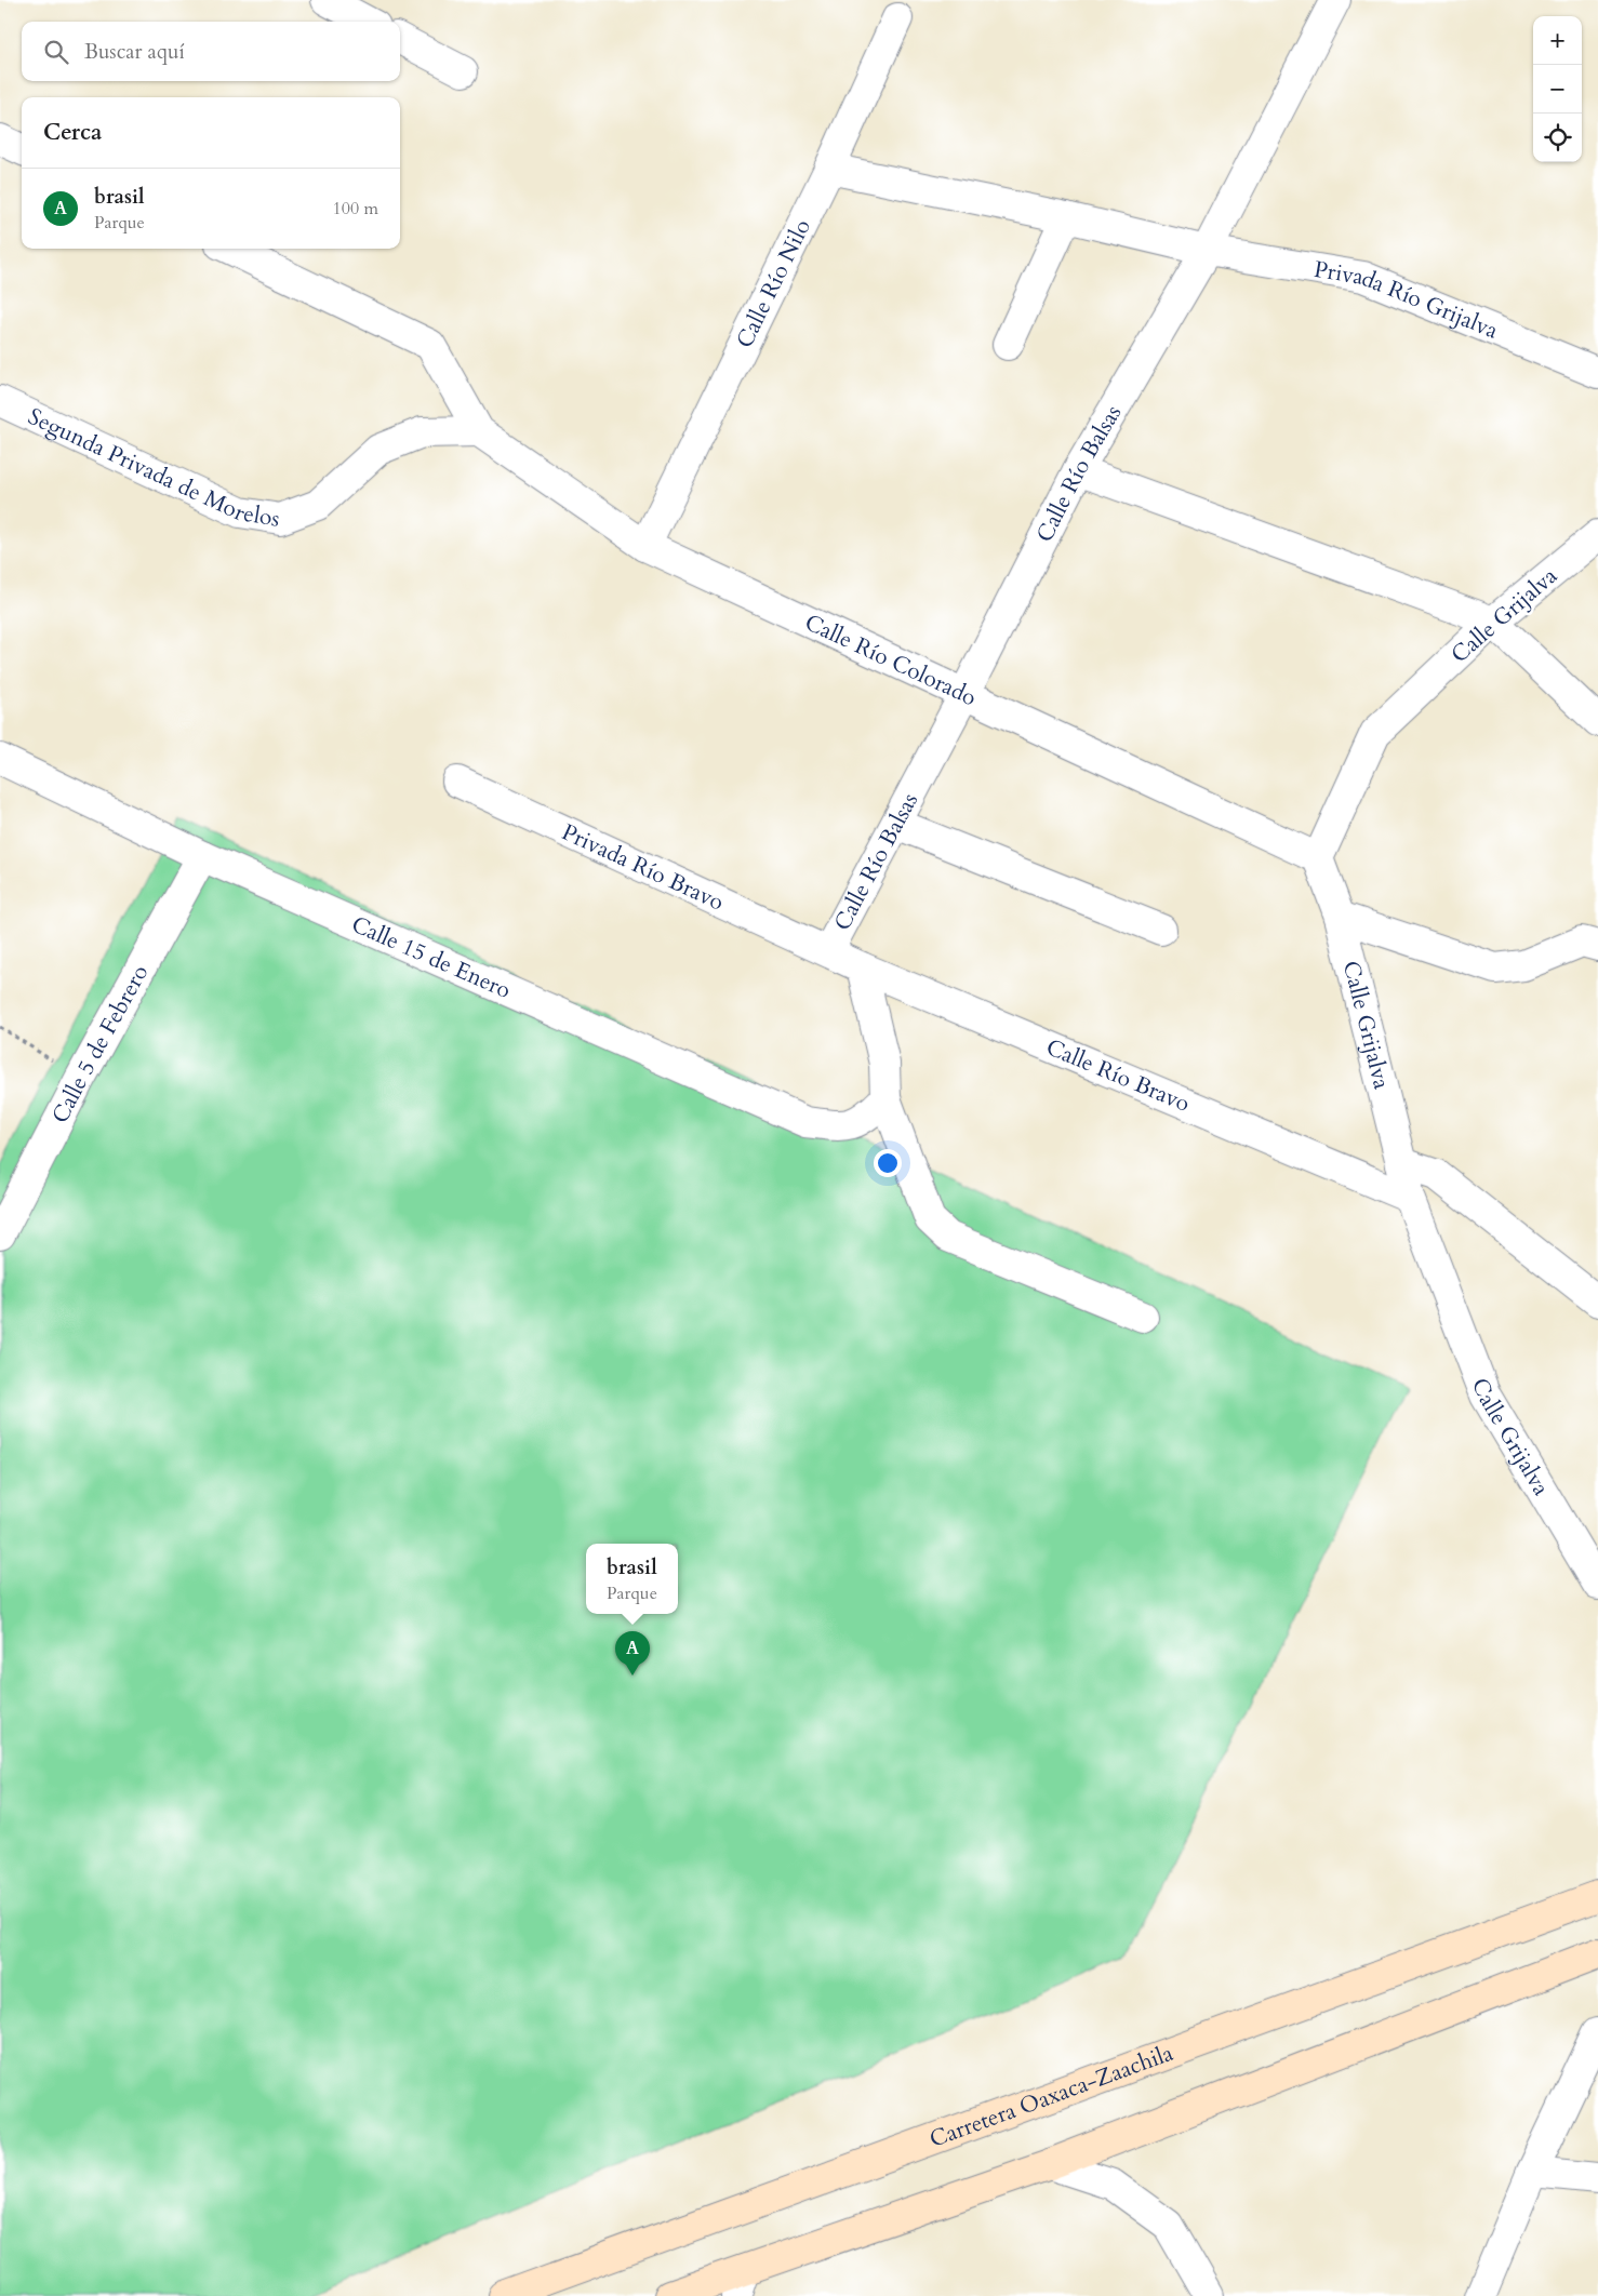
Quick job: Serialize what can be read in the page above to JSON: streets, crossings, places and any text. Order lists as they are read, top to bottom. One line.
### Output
{"streets":{"main road":["Carretera Oaxaca-Zaachila"],"street":["Calle Río Nilo","Privada Río Grijalva","Segunda Privada de Morelos","Calle Río Balsas","Calle Grijalva","Calle Río Colorado","Privada Río Bravo","Calle 15 de Enero","Calle 5 de Febrero","Calle Río Bravo"]},"crossings":[["Calle Río Nilo","Privada Río Grijalva"],["Calle Río Nilo","Calle Río Colorado"],["Privada Río Grijalva","Calle Río Balsas"],["Segunda Privada de Morelos","Calle Río Colorado"],["Calle Río Balsas","Calle Río Colorado"],["Calle Río Balsas","Privada Río Bravo"],["Calle Río Balsas","Calle 15 de Enero"],["Calle Río Balsas","Calle Río Bravo"],["Calle Grijalva","Calle Río Colorado"],["Calle Grijalva","Calle Río Bravo"],["Privada Río Bravo","Calle Río Bravo"],["Calle 15 de Enero","Calle 5 de Febrero"]],"page":{"map_buttons":["+","−"],"search":"Buscar aquí","heading":"Cerca","list":[{"mark":"A","name":"brasil","note":"Parque","value":"100 m"}],"popup":["brasil","Parque"],"pins":"A"}}
